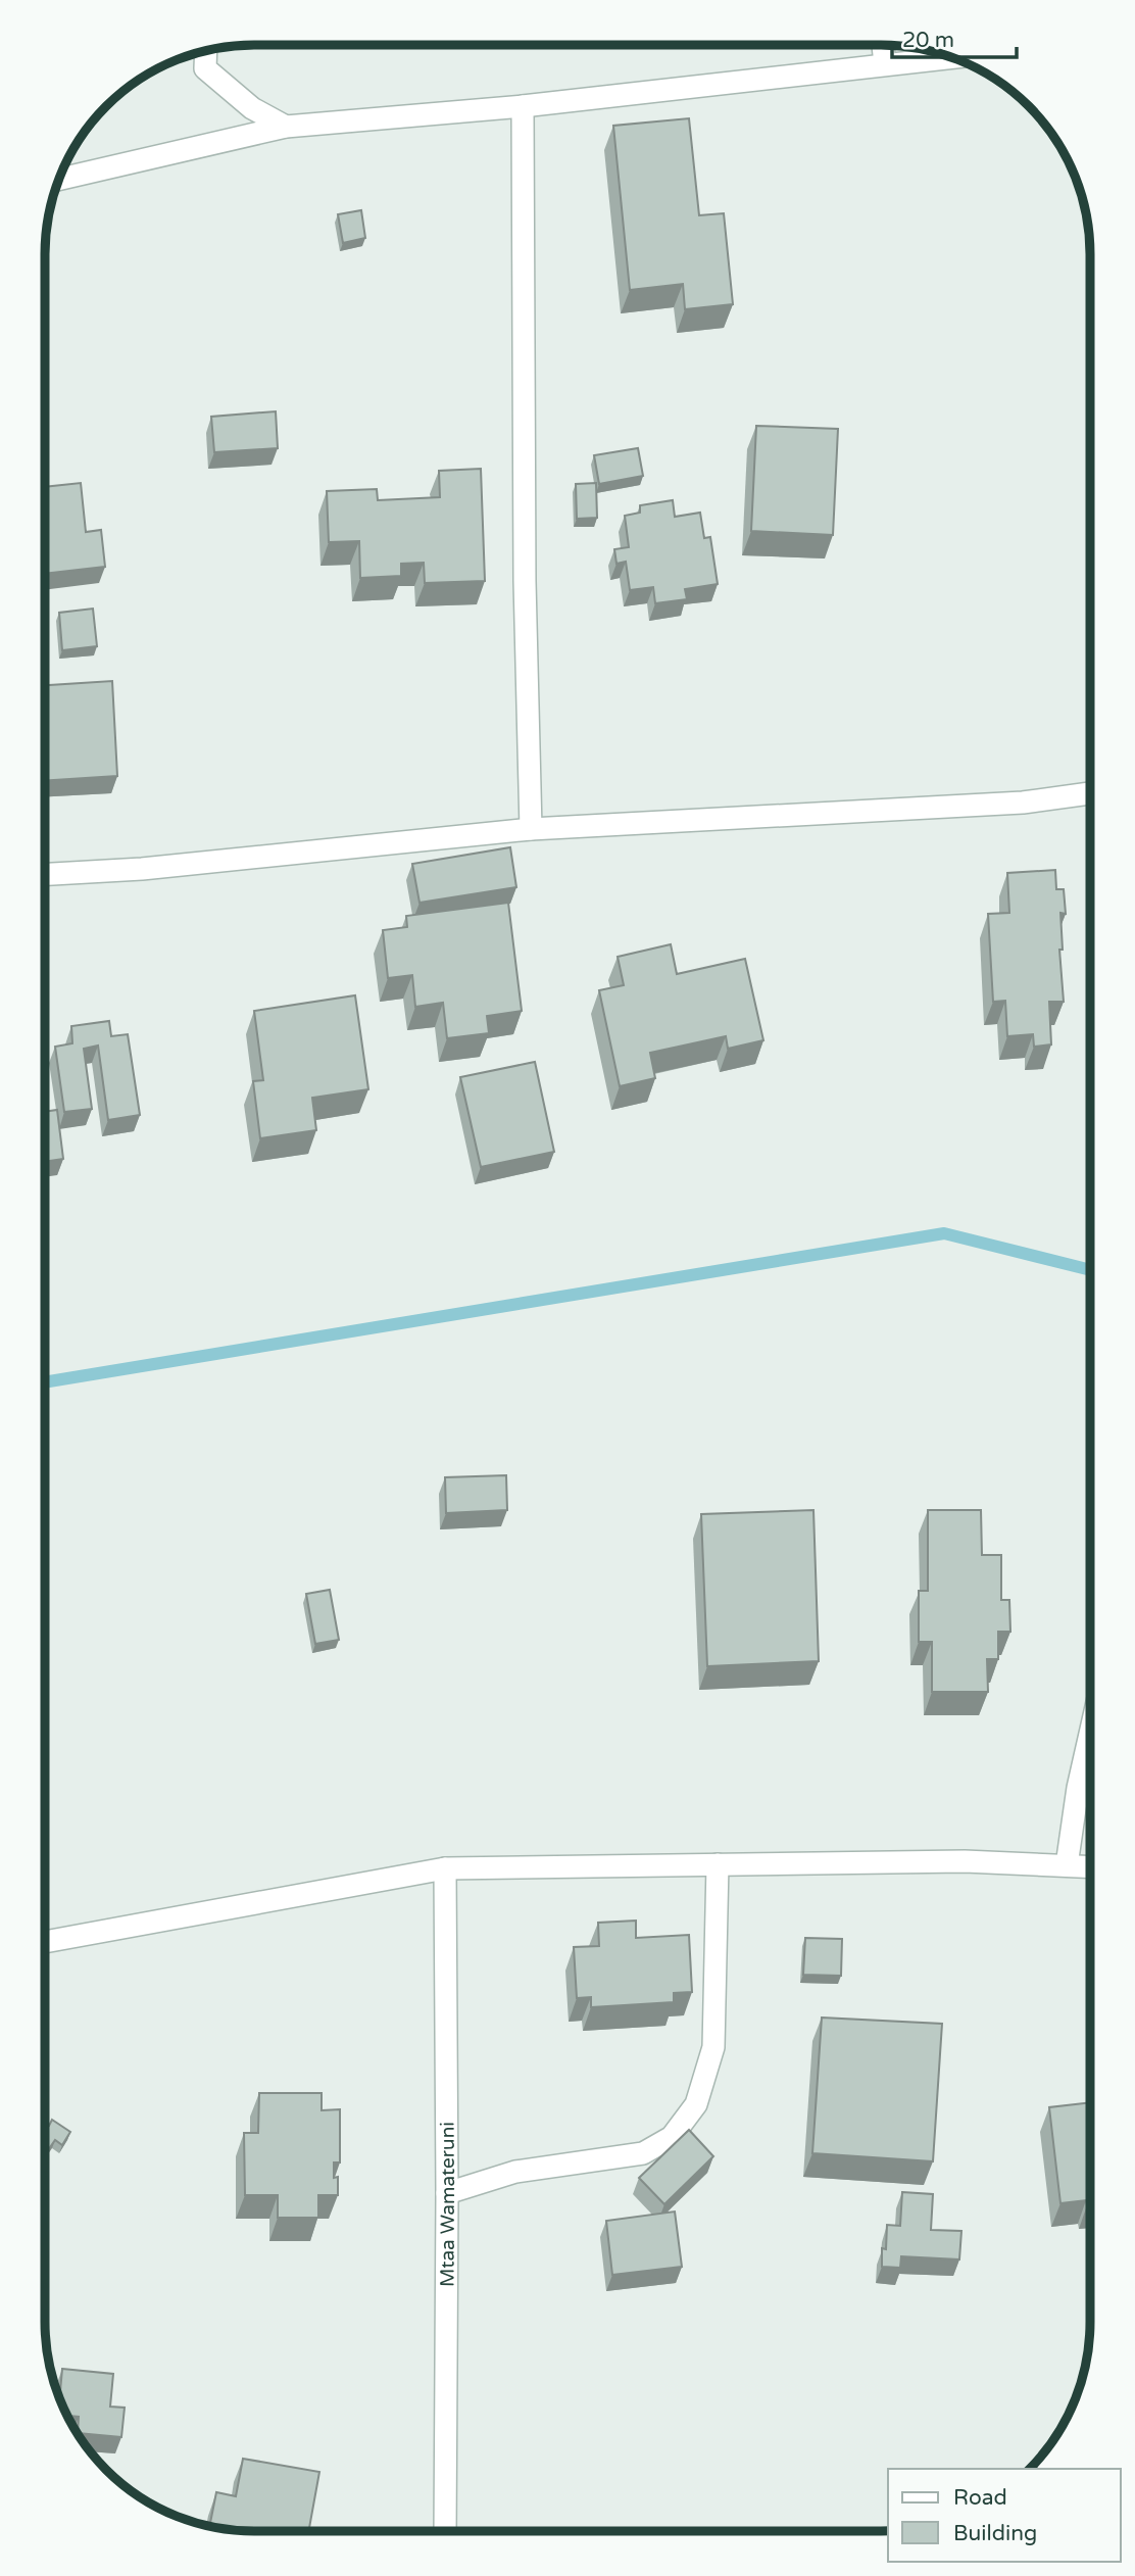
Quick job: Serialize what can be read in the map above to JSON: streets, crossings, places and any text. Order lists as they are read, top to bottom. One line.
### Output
{"streets":{"street":["Mtaa Wamateruni"]},"legend":["Road","Building"],"scale_bar":"20 m"}
